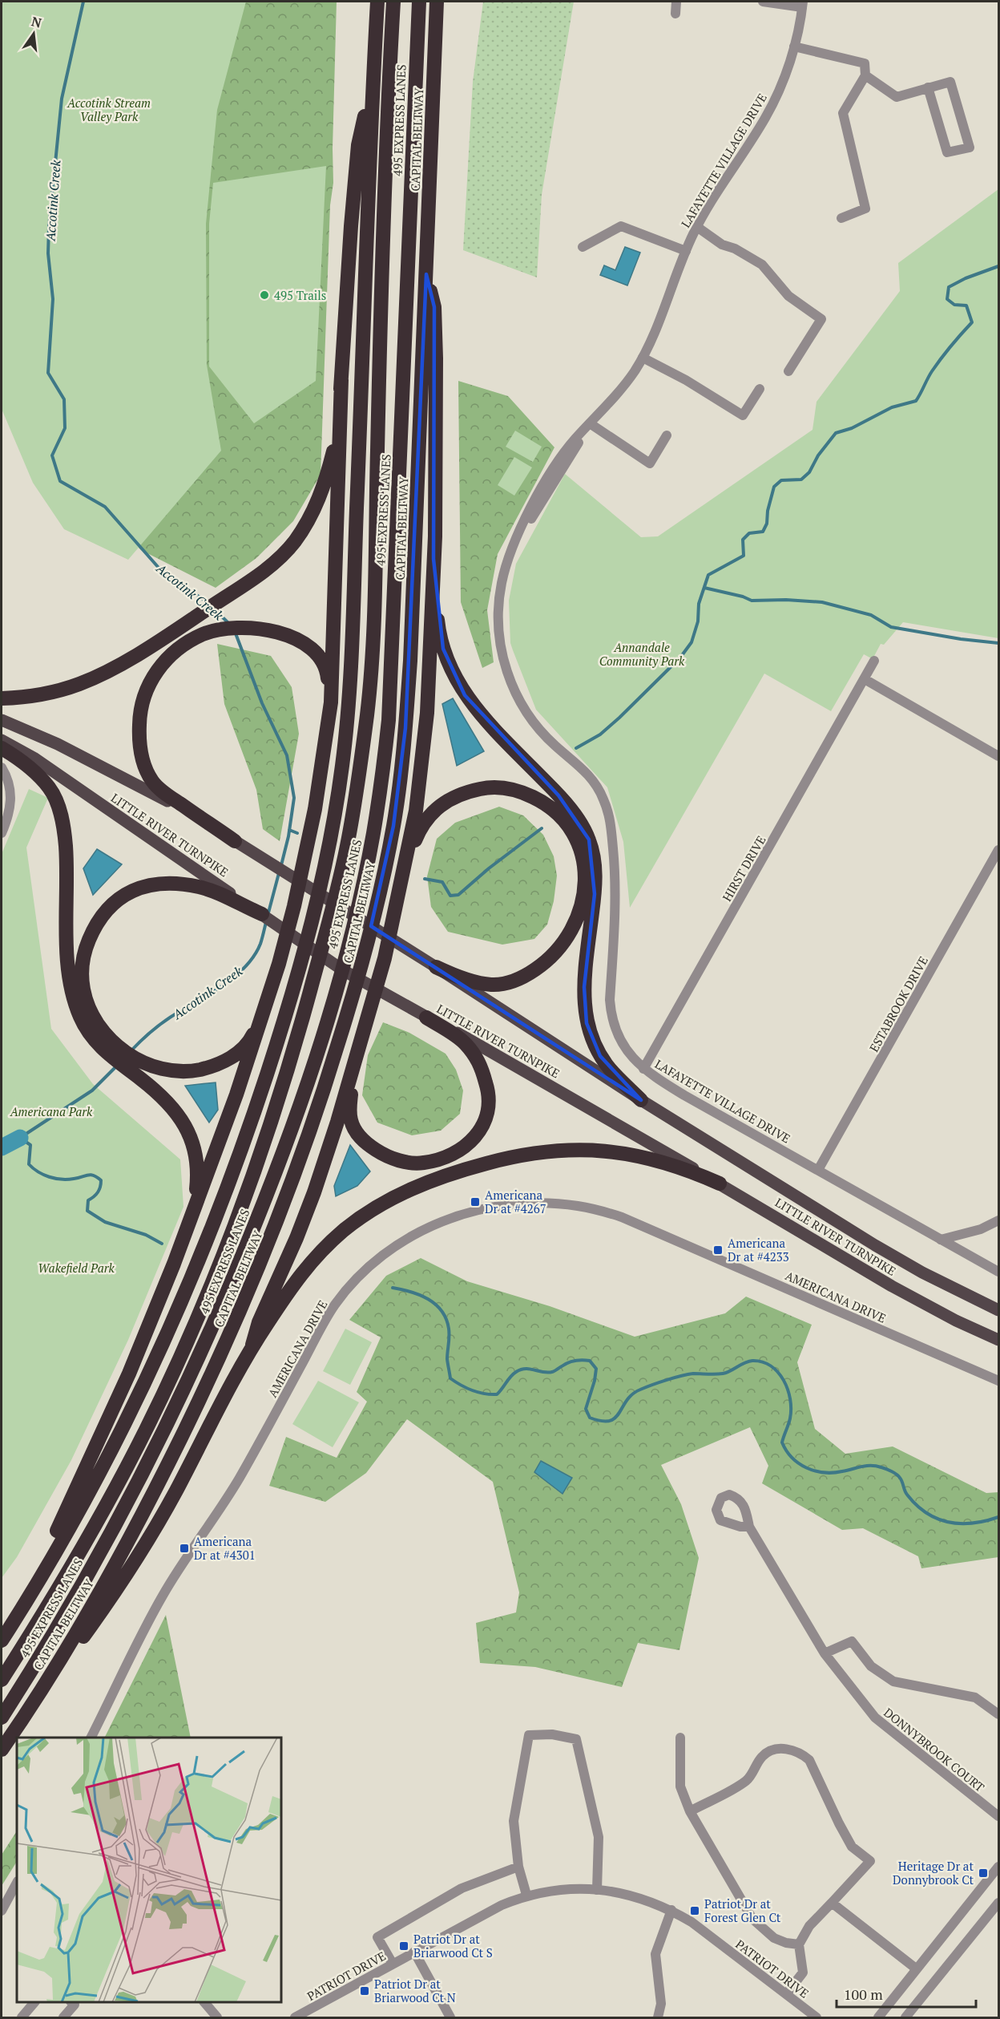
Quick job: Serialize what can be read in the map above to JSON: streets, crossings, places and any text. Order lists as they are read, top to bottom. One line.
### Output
{"streets":{"highway":["495 EXPRESS LANES","CAPITAL BELTWAY"],"main road":["LITTLE RIVER TURNPIKE"],"street":["LAFAYETTE VILLAGE DRIVE","HIRST DRIVE","ESTABROOK DRIVE","AMERICANA DRIVE","DONNYBROOK COURT","PATRIOT DRIVE"]},"crossings":[["LAFAYETTE VILLAGE DRIVE","HIRST DRIVE"],["LAFAYETTE VILLAGE DRIVE","ESTABROOK DRIVE"]],"water":["Accotink Creek"],"parks":["Accotink Stream Valley Park","Annandale Community Park","Americana Park","Wakefield Park"],"places":{"other":["495 Trails"],"transit":["Americana Dr at #4267","Americana Dr at #4233","Americana Dr at #4301","Heritage Dr at Donnybrook Ct","Patriot Dr at Forest Glen Ct","Patriot Dr at Briarwood Ct S","Patriot Dr at Briarwood Ct N"]},"scale_bar":"100 m","north":"top"}
